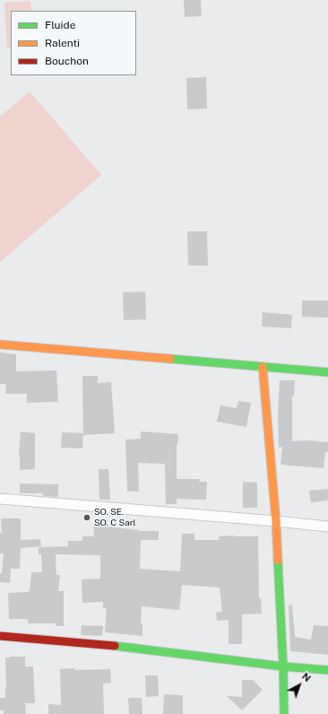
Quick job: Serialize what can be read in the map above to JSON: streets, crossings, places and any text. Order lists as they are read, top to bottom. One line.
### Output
{"places":["SO. SE. SO. C Sarl"],"legend":["Fluide","Ralenti","Bouchon"],"north":"top right"}
